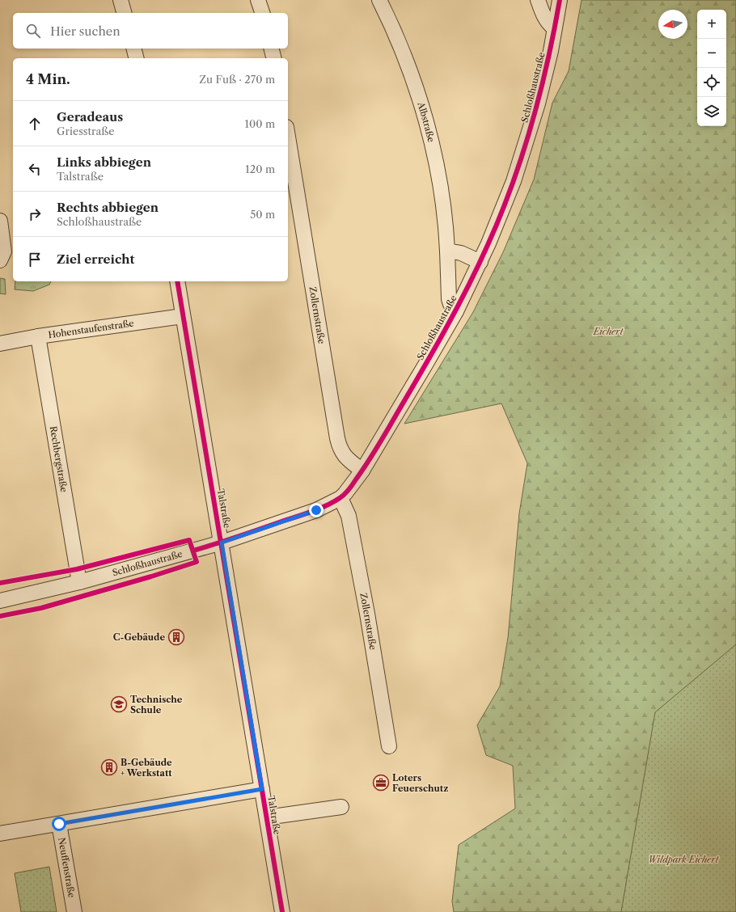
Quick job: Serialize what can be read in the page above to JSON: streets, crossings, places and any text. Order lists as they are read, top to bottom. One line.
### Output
{"streets":{"street":["Schloßhaustraße","Albstraße","Zollernstraße","Hohenstaufenstraße","Rechbergstraße","Talstraße","Neuffenstraße"]},"crossings":[["Schloßhaustraße","Albstraße"],["Schloßhaustraße","Zollernstraße"],["Schloßhaustraße","Rechbergstraße"],["Schloßhaustraße","Talstraße"],["Hohenstaufenstraße","Rechbergstraße"],["Hohenstaufenstraße","Talstraße"]],"parks":["Eichert","Wildpark Eichert"],"places":{"building":["C-Gebäude","B-Gebäude + Werkstatt"],"school or university":["Technische Schule"],"office":["Loters Feuerschutz"]},"north":"left","page":{"map_buttons":["+","−"],"search":"Hier suchen","heading":["4 Min.","Zu Fuß · 270 m"],"list":[["Geradeaus","Griesstraße","100 m"],["Links abbiegen","Talstraße","120 m"],["Rechts abbiegen","Schloßhaustraße","50 m"],"Ziel erreicht"]}}
